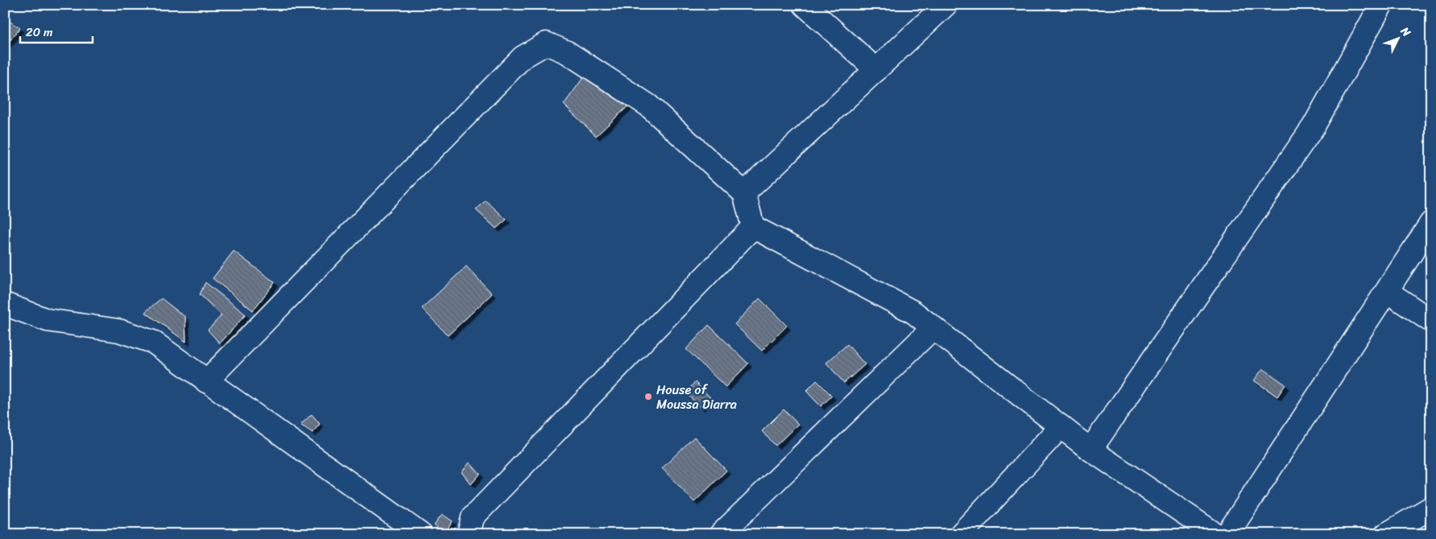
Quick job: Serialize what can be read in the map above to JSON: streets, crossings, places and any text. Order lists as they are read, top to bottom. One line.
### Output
{"places":["House of Moussa Diarra"],"scale_bar":"20 m","north":"top right"}
